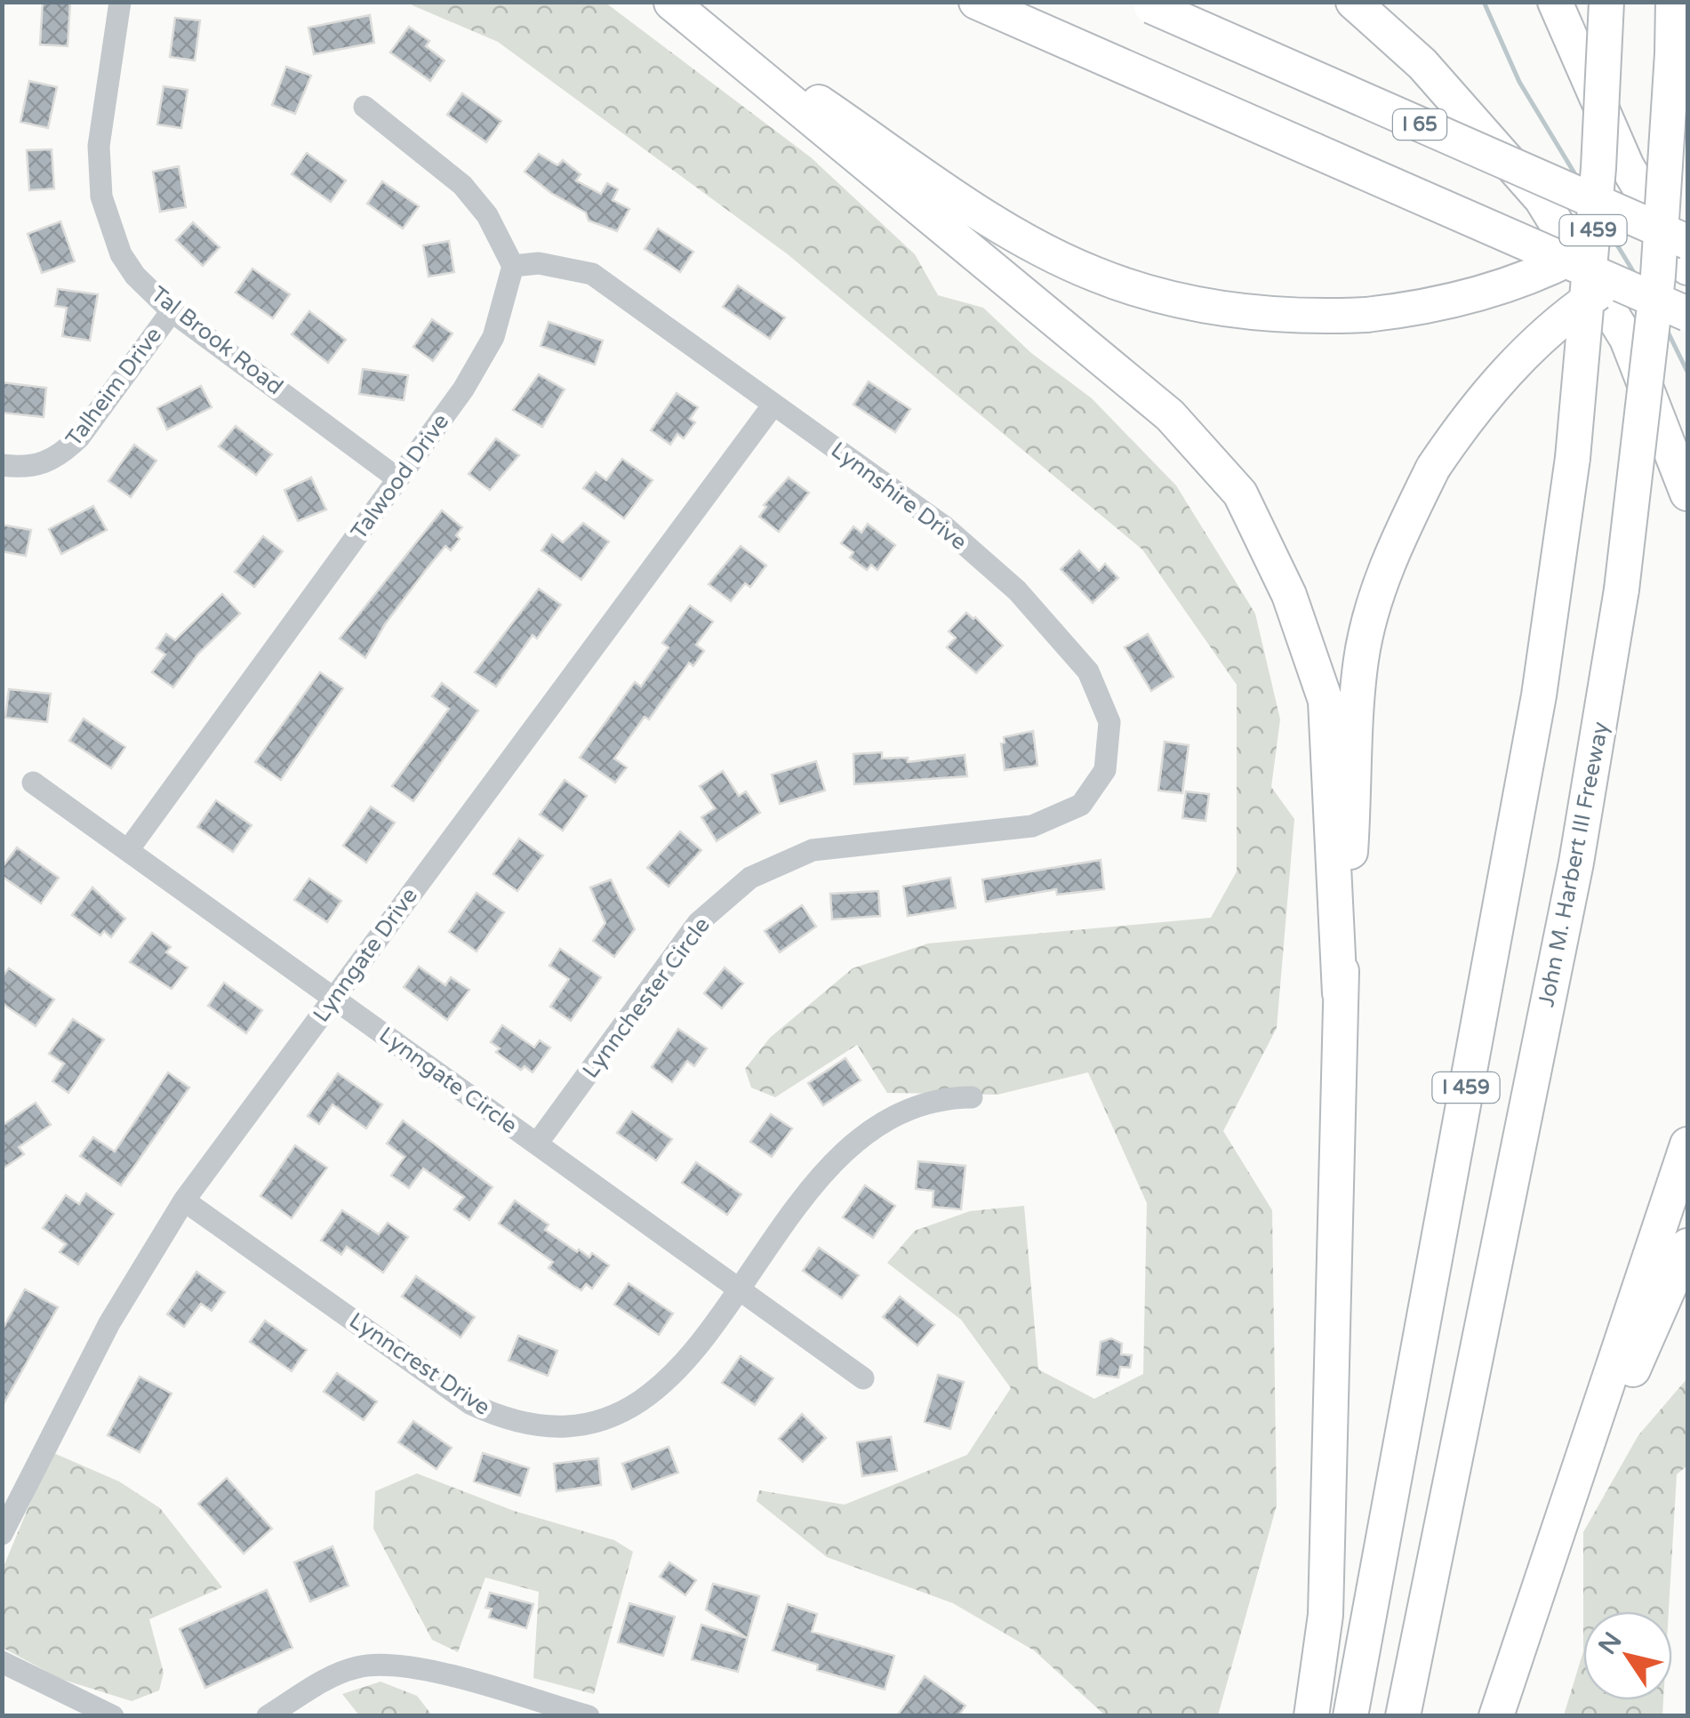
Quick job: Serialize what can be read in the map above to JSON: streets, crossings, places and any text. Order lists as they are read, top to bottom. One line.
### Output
{"streets":{"highway":["I 65","I 459","John M. Harbert III Freeway"],"street":["Tal Brook Road","Talheim Drive","Talwood Drive","Lynnshire Drive","Lynngate Drive","Lynnchester Circle","Lynngate Circle","Lynncrest Drive"]},"crossings":[["Tal Brook Road","Talheim Drive"],["Tal Brook Road","Talwood Drive"],["Talwood Drive","Lynnshire Drive"],["Talwood Drive","Lynngate Circle"],["Lynnshire Drive","Lynngate Drive"],["Lynnshire Drive","Lynnchester Circle"],["Lynngate Drive","Lynngate Circle"],["Lynngate Drive","Lynncrest Drive"],["Lynnchester Circle","Lynngate Circle"],["Lynngate Circle","Lynncrest Drive"]],"north":"top left"}
